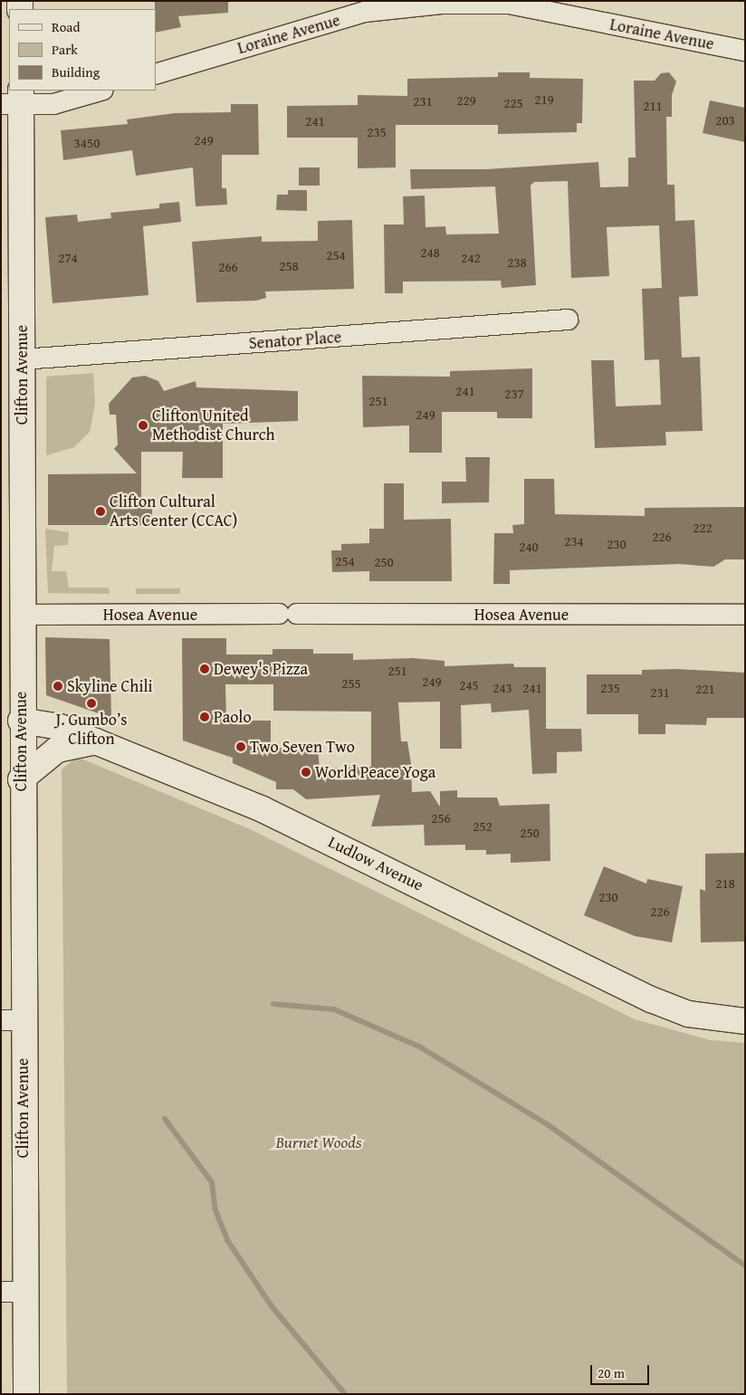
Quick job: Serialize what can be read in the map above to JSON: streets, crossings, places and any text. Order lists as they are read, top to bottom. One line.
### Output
{"streets":{"main road":["Clifton Avenue","Ludlow Avenue"],"street":["Loraine Avenue","Senator Place","Hosea Avenue"]},"crossings":[["Senator Place","Clifton Avenue"],["Clifton Avenue","Hosea Avenue"],["Clifton Avenue","Ludlow Avenue"]],"parks":["Burnet Woods"],"places":["Clifton United Methodist Church","Clifton Cultural Arts Center (CCAC)","Dewey's Pizza","Skyline Chili","J. Gumbo’s Clifton","Paolo","Two Seven Two","World Peace Yoga"],"house_numbers":["219","229","231","225","211","203","241","235","249","3450","248","254","274","242","238","258","266","241","237","251","249","222","226","234","230","240","254","250","251","249","255","245","243","241","235","221","231","256","252","250","218","230","226"],"legend":["Road","Park","Building"],"scale_bar":"20 m"}
